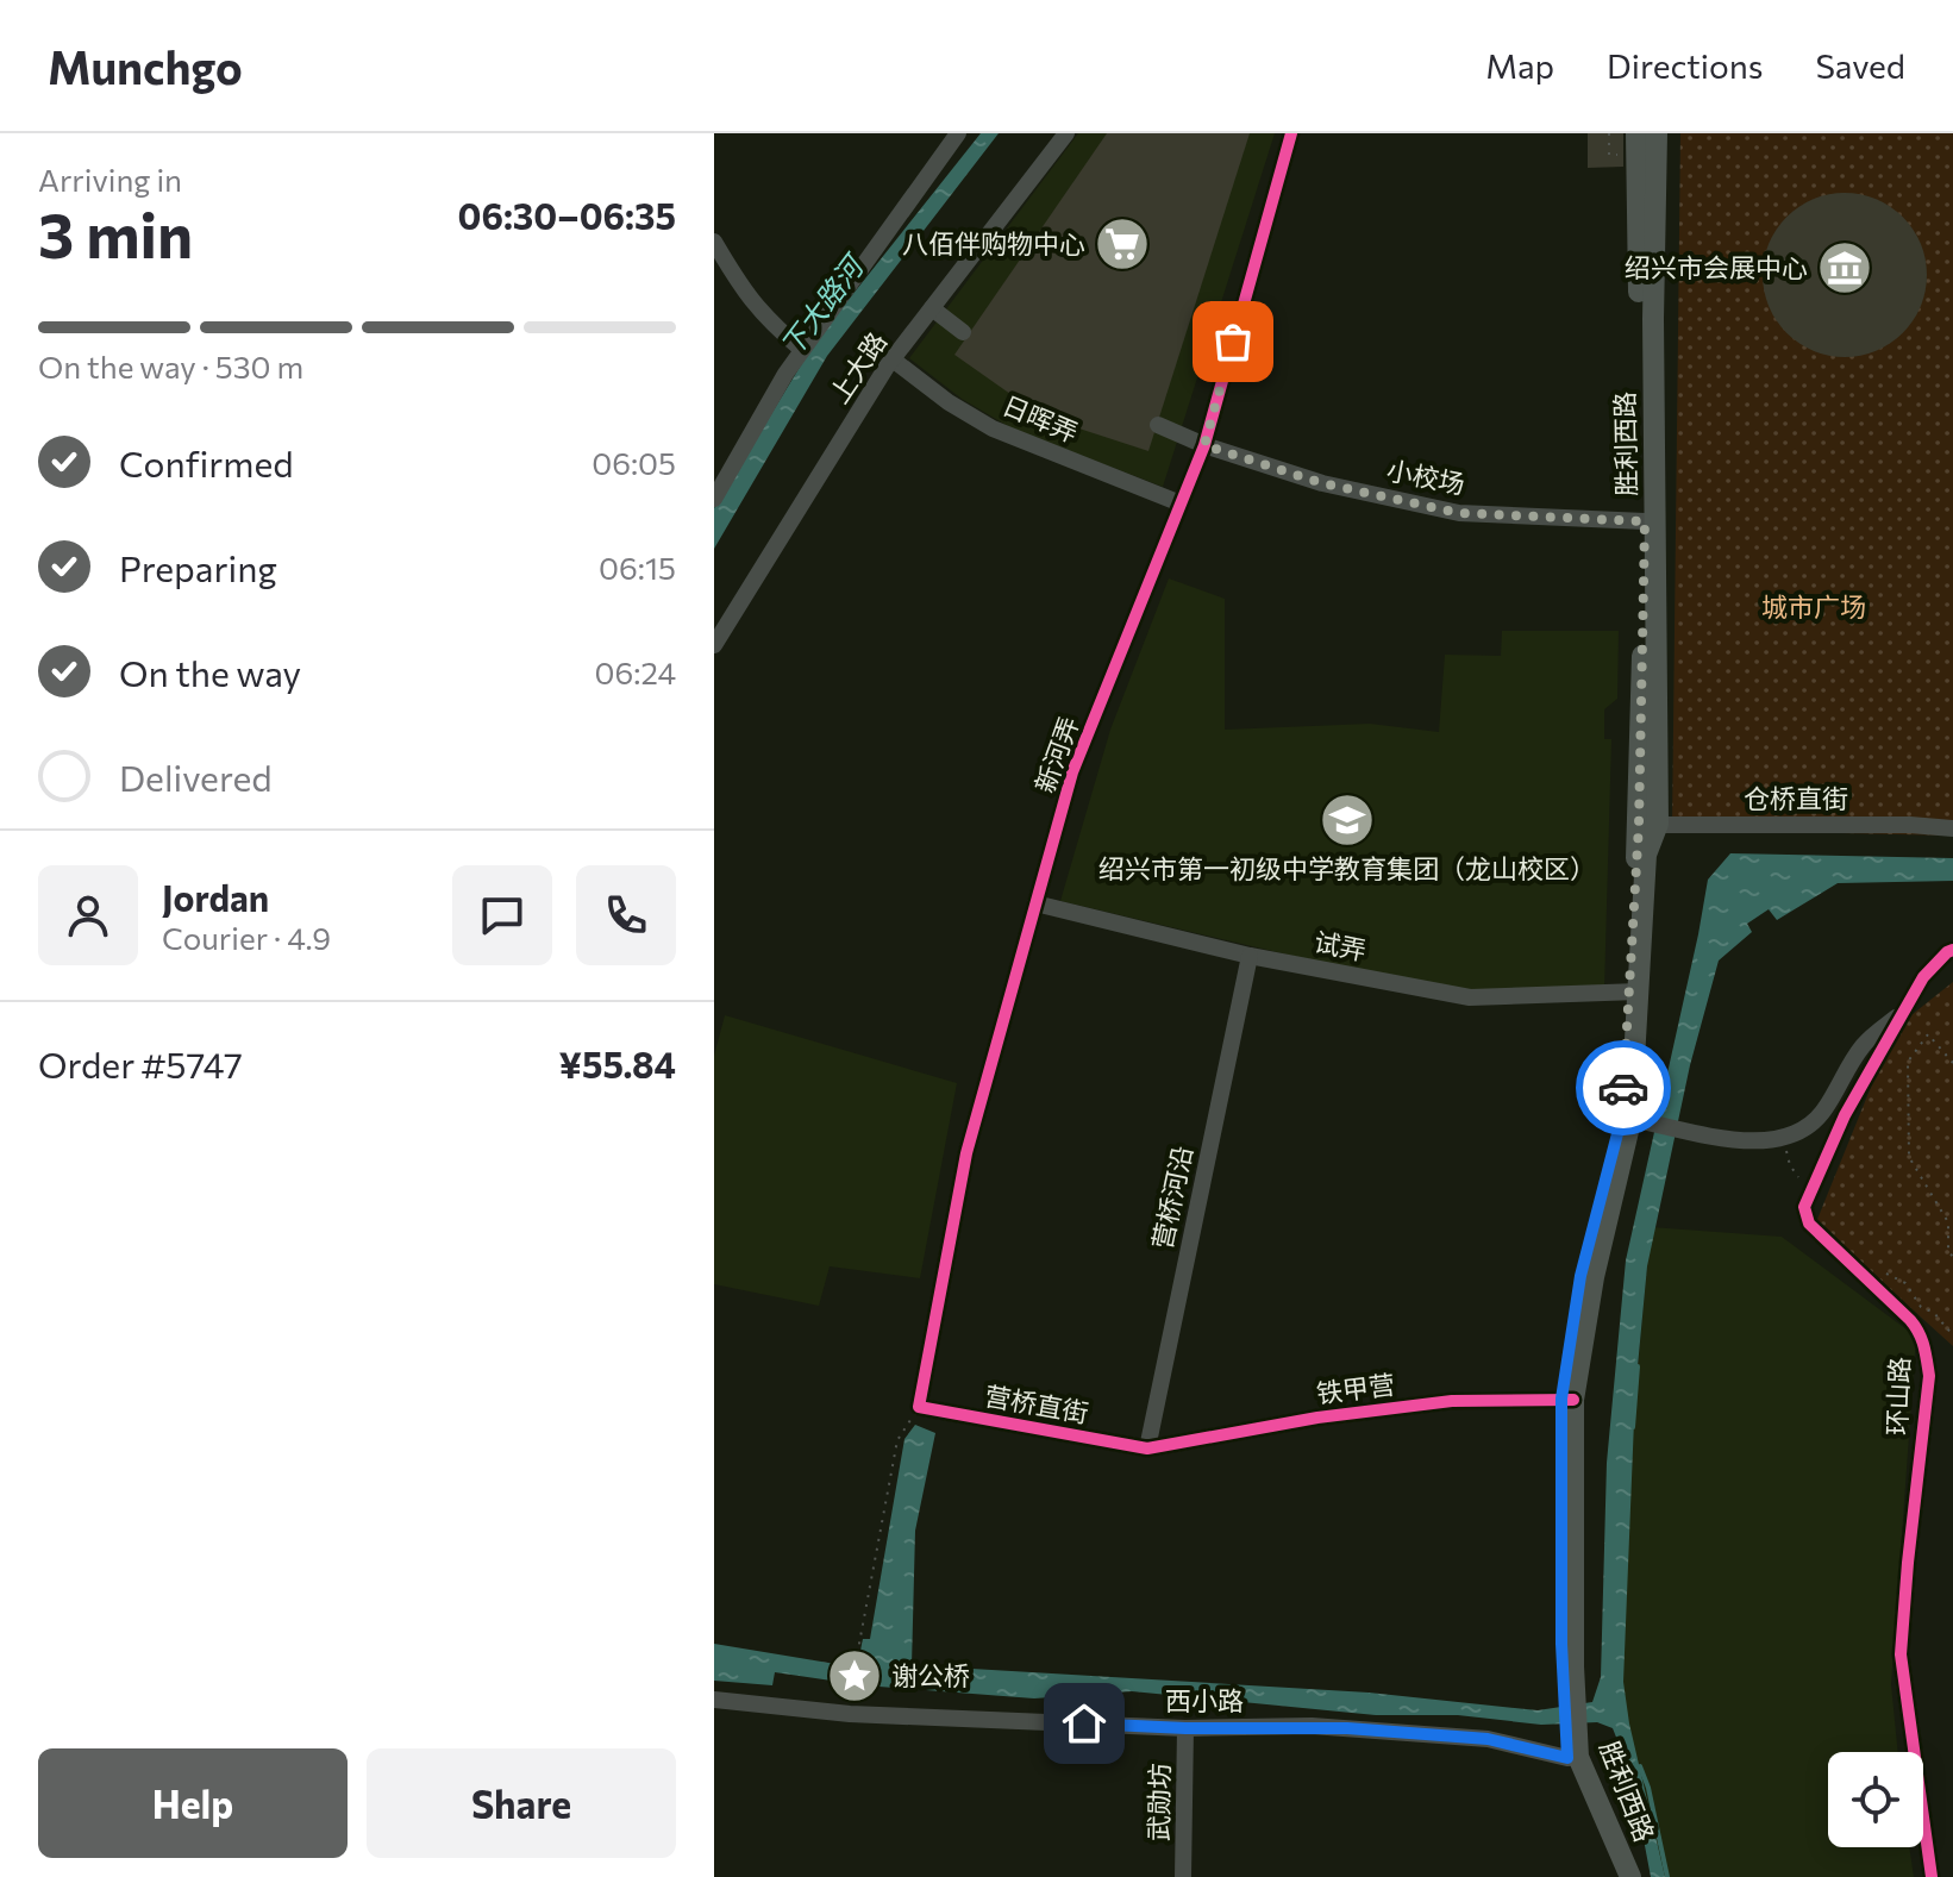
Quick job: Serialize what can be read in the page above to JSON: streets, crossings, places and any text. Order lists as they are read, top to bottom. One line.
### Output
{"streets":{"main road":["胜利西路"],"street":["上大路","日晖弄","小校场","新河弄","仓桥直街","试弄","营桥河沿","铁甲营","环山路","营桥直街","西小路","武勋坊"]},"crossings":[["上大路","日晖弄"],["日晖弄","新河弄"],["胜利西路","小校场"],["胜利西路","仓桥直街"],["胜利西路","试弄"],["胜利西路","铁甲营"],["胜利西路","西小路"],["小校场","新河弄"],["新河弄","试弄"],["新河弄","营桥直街"],["试弄","营桥河沿"],["营桥河沿","铁甲营"],["营桥河沿","营桥直街"],["铁甲营","营桥直街"],["西小路","武勋坊"]],"water":["下大路河"],"parks":["城市广场"],"places":{"supermarket":["八佰伴购物中心"],"museum":["绍兴市会展中心"],"school or university":["绍兴市第一初级中学教育集团（龙山校区）"],"place":["谢公桥"]},"page":{"header":"Munchgo","nav":["Map","Directions","Saved"],"heading":["3 min","Arriving in","06:30–06:35"],"panel":["Jordan","Courier · 4.9","Order #5747","¥55.84"],"bar":"On the way · 530 m","list":[["Confirmed","06:05"],["Preparing","06:15"],["On the way","06:24"],"Delivered"],"buttons":["Help","Share"]}}
